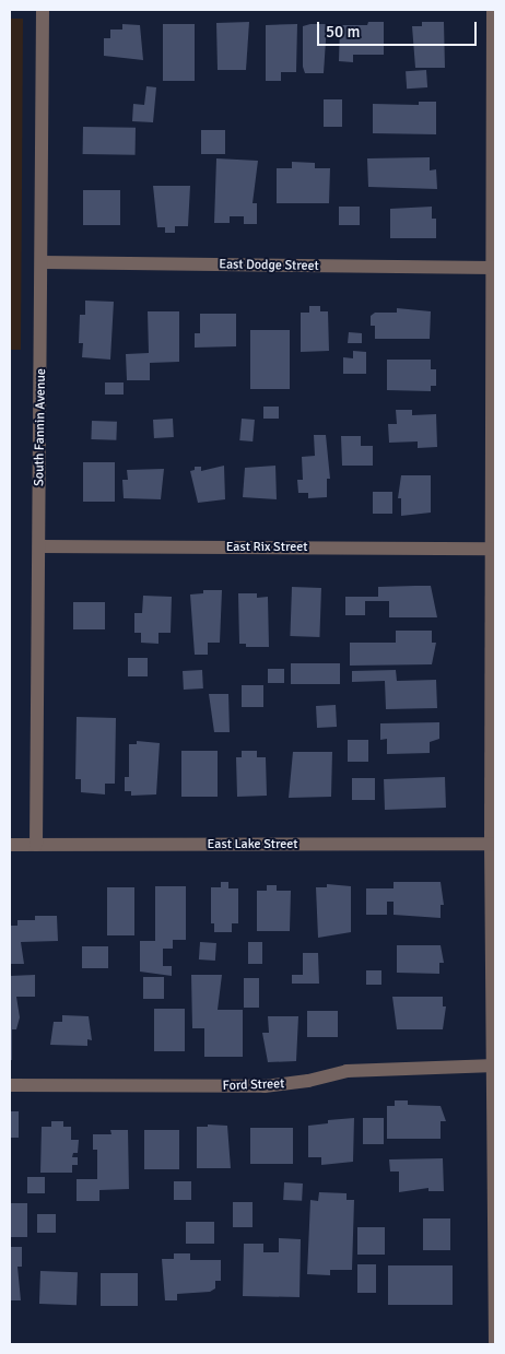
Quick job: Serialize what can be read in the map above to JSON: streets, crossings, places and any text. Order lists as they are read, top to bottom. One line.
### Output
{"streets":{"street":["East Dodge Street","South Fannin Avenue","East Rix Street","East Lake Street","Ford Street"]},"crossings":[["East Dodge Street","South Fannin Avenue"],["South Fannin Avenue","East Rix Street"],["South Fannin Avenue","East Lake Street"]],"scale_bar":"50 m"}
